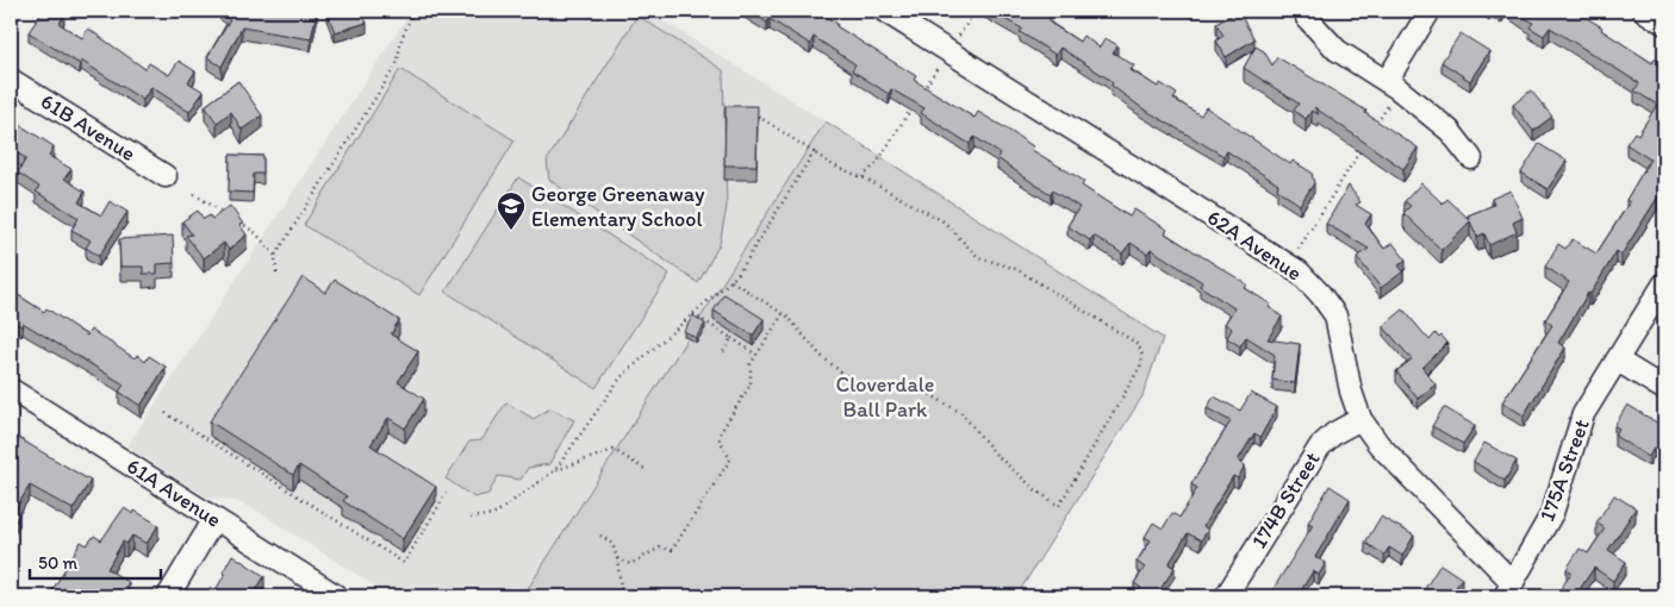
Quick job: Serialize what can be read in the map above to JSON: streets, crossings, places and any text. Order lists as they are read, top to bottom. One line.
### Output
{"streets":{"street":["61B Avenue","62A Avenue","175A Street","61A Avenue","174B Street"]},"crossings":[["62A Avenue","175A Street"],["62A Avenue","174B Street"]],"parks":["Cloverdale Ball Park"],"places":{"school or university":["George Greenaway Elementary School"]},"scale_bar":"50 m"}
